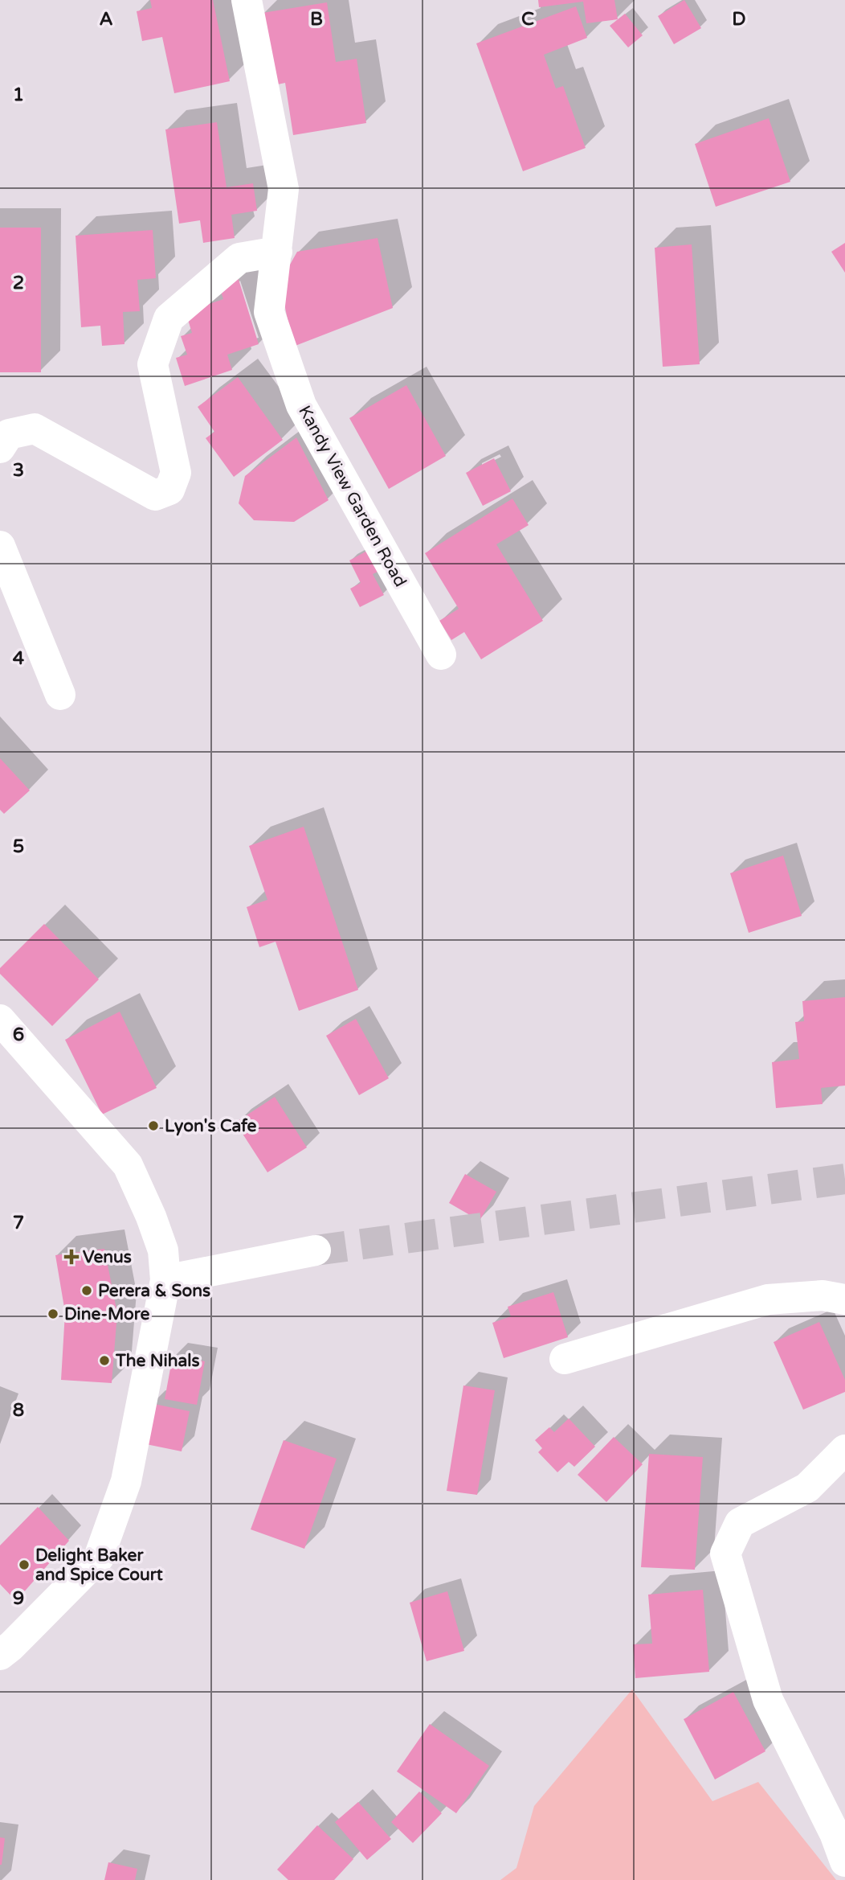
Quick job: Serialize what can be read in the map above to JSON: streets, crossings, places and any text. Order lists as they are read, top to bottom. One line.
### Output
{"streets":{"street":["Kandy View Garden Road"]},"places":{"other":["Lyon's Cafe","Perera & Sons","Dine-More","The Nihals","Delight Baker and Spice Court"],"health":["Venus"]},"grid":{"columns":["A","B","C","D"],"rows":["1","2","3","4","5","6","7","8","9"]}}
